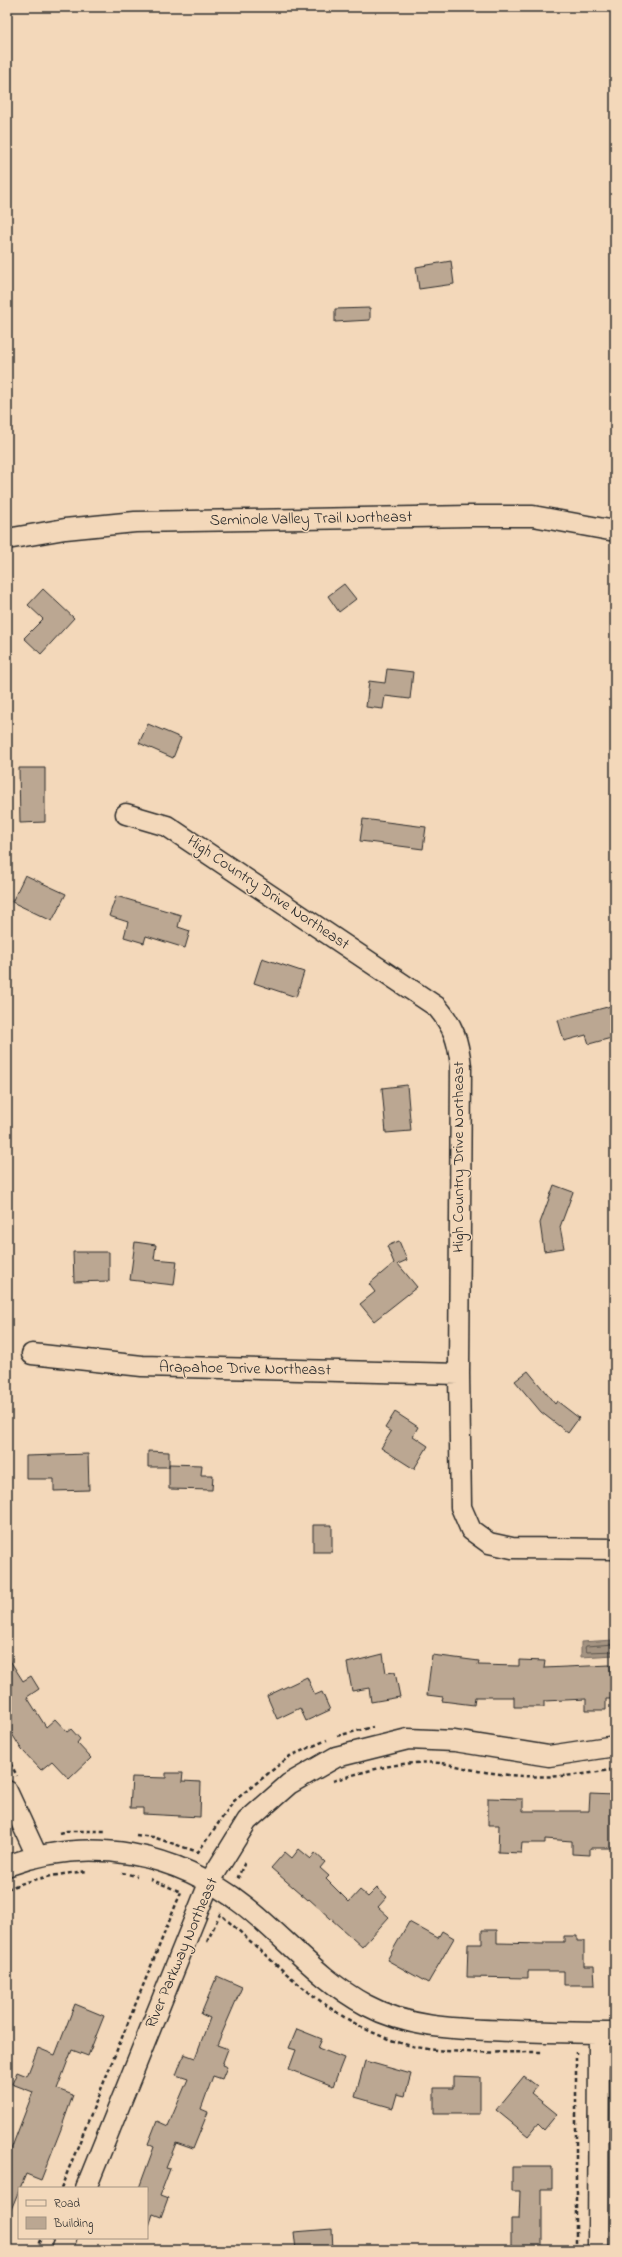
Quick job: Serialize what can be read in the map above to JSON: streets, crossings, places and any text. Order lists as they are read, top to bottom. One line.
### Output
{"streets":{"street":["Seminole Valley Trail Northeast","High Country Drive Northeast","Arapahoe Drive Northeast","River Parkway Northeast"]},"crossings":[["High Country Drive Northeast","Arapahoe Drive Northeast"]],"legend":["Road","Building"]}
